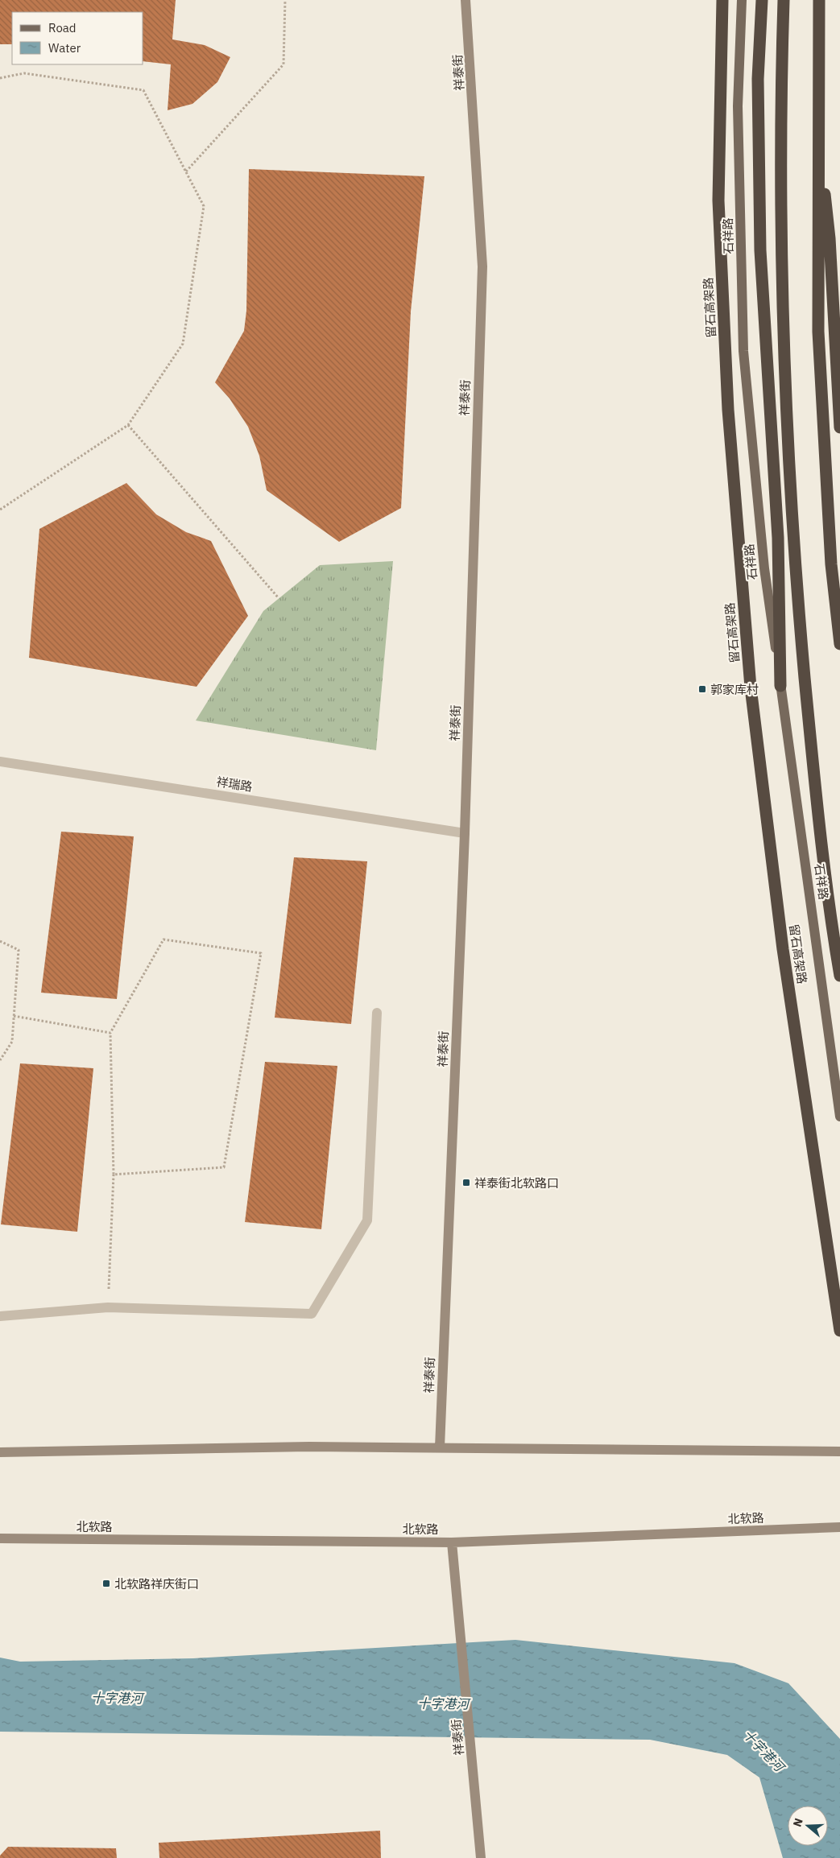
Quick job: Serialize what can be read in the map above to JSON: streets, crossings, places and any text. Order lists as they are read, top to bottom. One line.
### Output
{"streets":{"highway":["留石高架路"],"main road":["石祥路"],"street":["祥泰街","祥瑞路","北软路"]},"crossings":[["祥泰街","祥瑞路"],["祥泰街","北软路"]],"water":["十字港河"],"places":{"transit":["郭家库村","祥泰街北软路口","北软路祥庆街口"]},"legend":["Road","Water"],"north":"left"}
